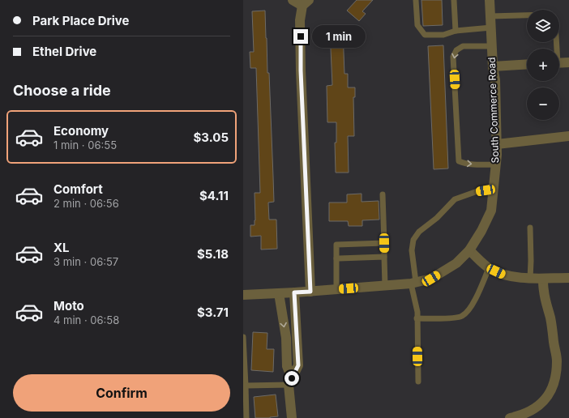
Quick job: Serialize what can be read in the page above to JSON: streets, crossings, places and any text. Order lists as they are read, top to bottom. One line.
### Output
{"streets":{"street":["South Commerce Road"]},"page":{"banner":["Park Place Drive","Ethel Drive"],"map_buttons":["+","−"],"bubble":"1 min","heading":"Choose a ride","list":[{"name":"Economy","note":"1 min · 06:55","value":"$3.05"},{"name":"Comfort","note":"2 min · 06:56","value":"$4.11"},{"name":"XL","note":"3 min · 06:57","value":"$5.18"},{"name":"Moto","note":"4 min · 06:58","value":"$3.71"}],"buttons":"Confirm"}}
